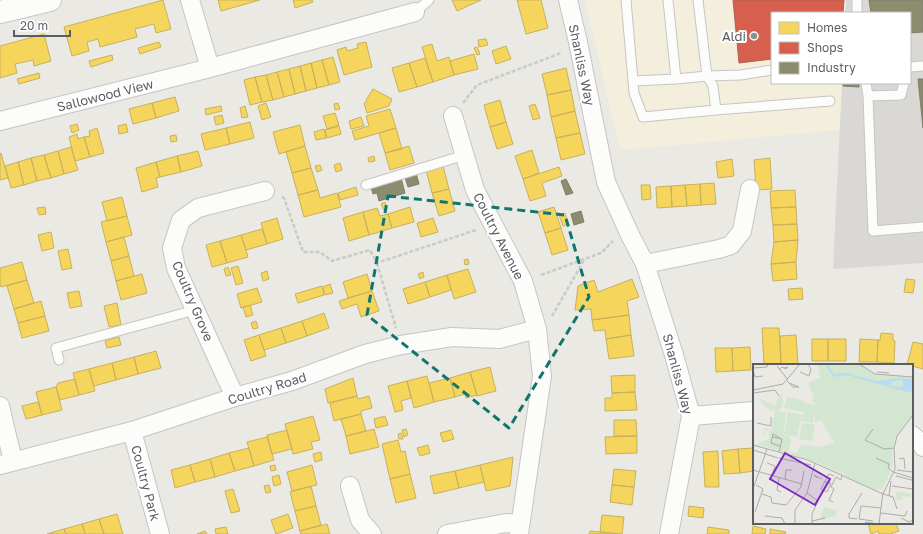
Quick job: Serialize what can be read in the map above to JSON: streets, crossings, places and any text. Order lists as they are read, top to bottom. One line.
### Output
{"streets":{"street":["Shanliss Way","Sallowood View","Coultry Avenue","Coultry Grove","Coultry Road","Coultry Park"]},"crossings":[["Coultry Avenue","Coultry Road"],["Coultry Grove","Coultry Road"],["Coultry Road","Coultry Park"]],"places":["Aldi"],"legend":["Homes","Shops","Industry"],"scale_bar":"20 m"}
